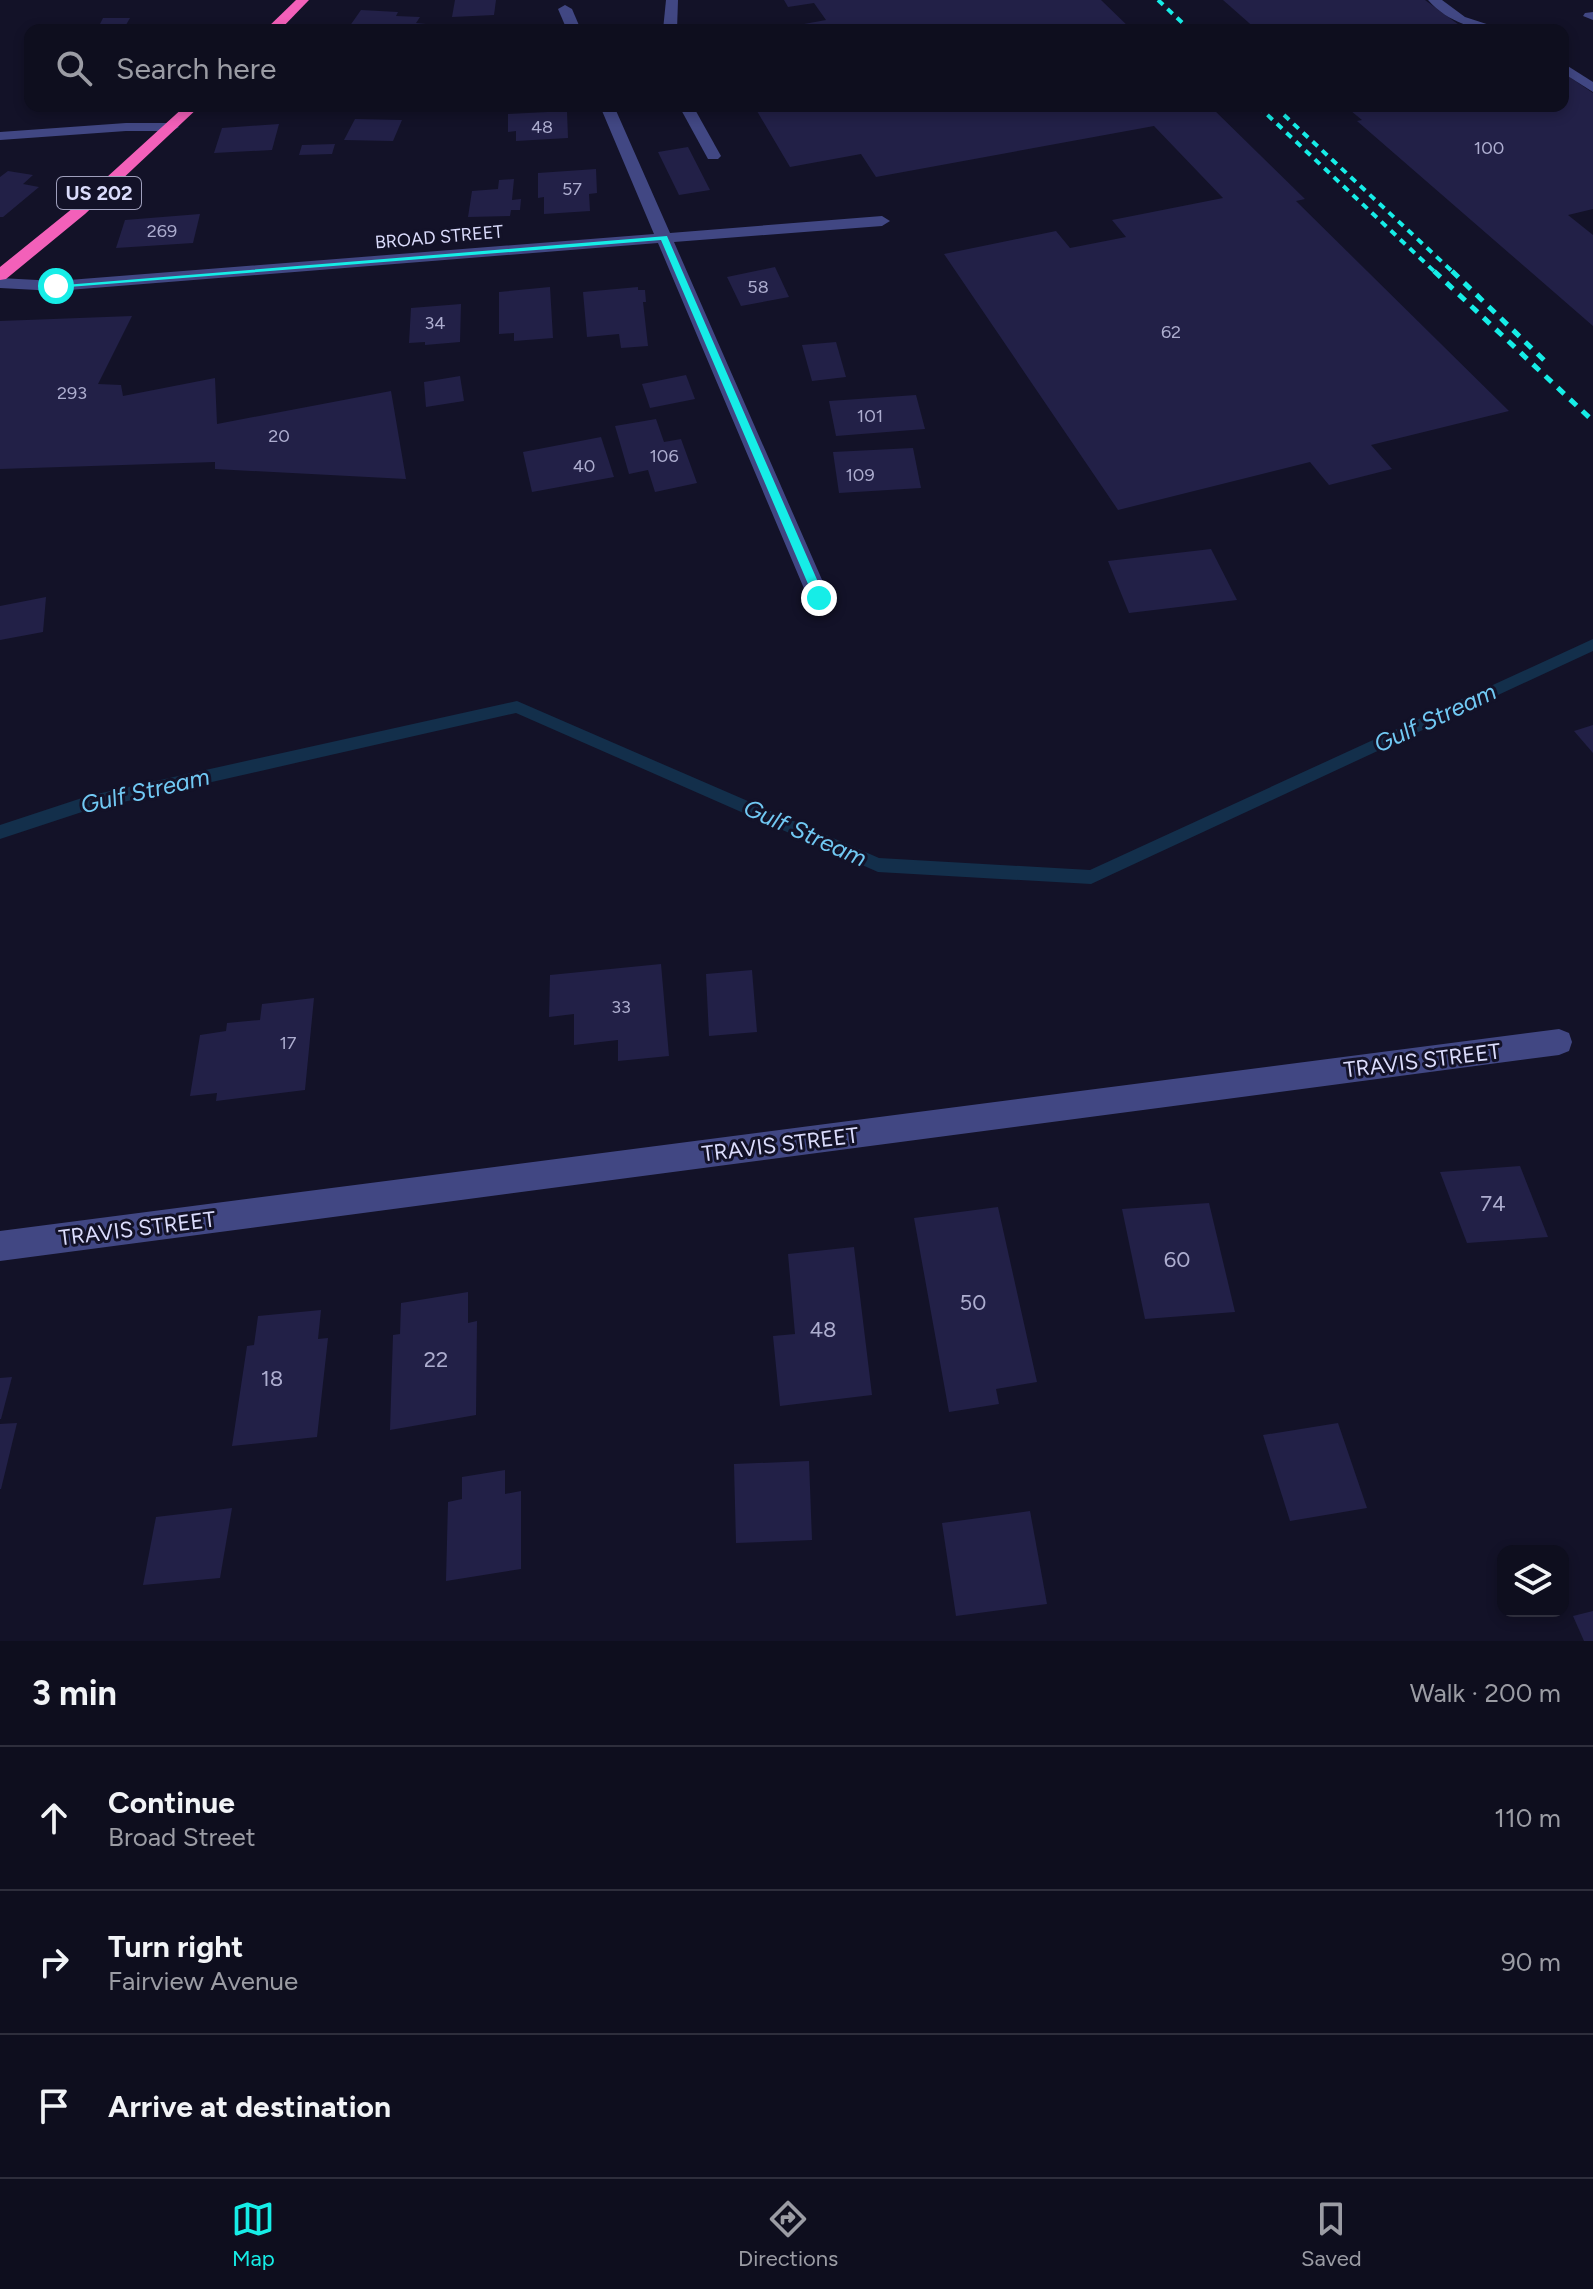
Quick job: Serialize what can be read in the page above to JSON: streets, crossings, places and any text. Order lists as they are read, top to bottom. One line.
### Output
{"streets":{"highway":["US 202"],"street":["BROAD STREET","TRAVIS STREET"]},"water":["Gulf Stream"],"house_numbers":["48","100","57","269","58","34","62","293","101","20","106","40","109","33","17","74","60","50","48","22","18"],"page":{"search":"Search here","heading":["3 min","Walk · 200 m"],"list":[["Continue","Broad Street","110 m"],["Turn right","Fairview Avenue","90 m"],"Arrive at destination"],"nav":["Map","Directions","Saved"]}}
